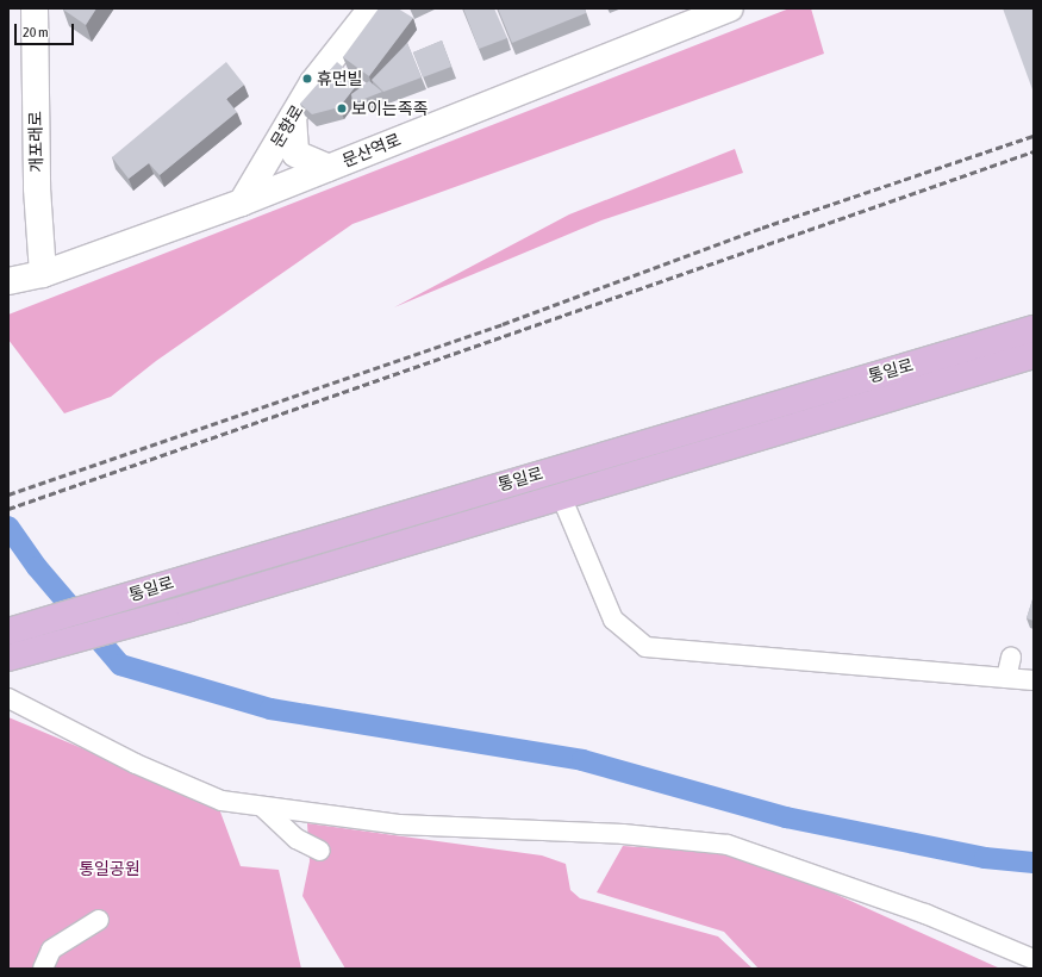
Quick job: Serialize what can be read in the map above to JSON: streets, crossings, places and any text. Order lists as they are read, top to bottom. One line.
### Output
{"streets":{"main road":["통일로"],"street":["문향로","개포래로","문산역로"]},"crossings":[["문향로","문산역로"],["개포래로","문산역로"]],"parks":["통일공원"],"places":["휴먼빌","보이는족족"],"scale_bar":"20 m"}
